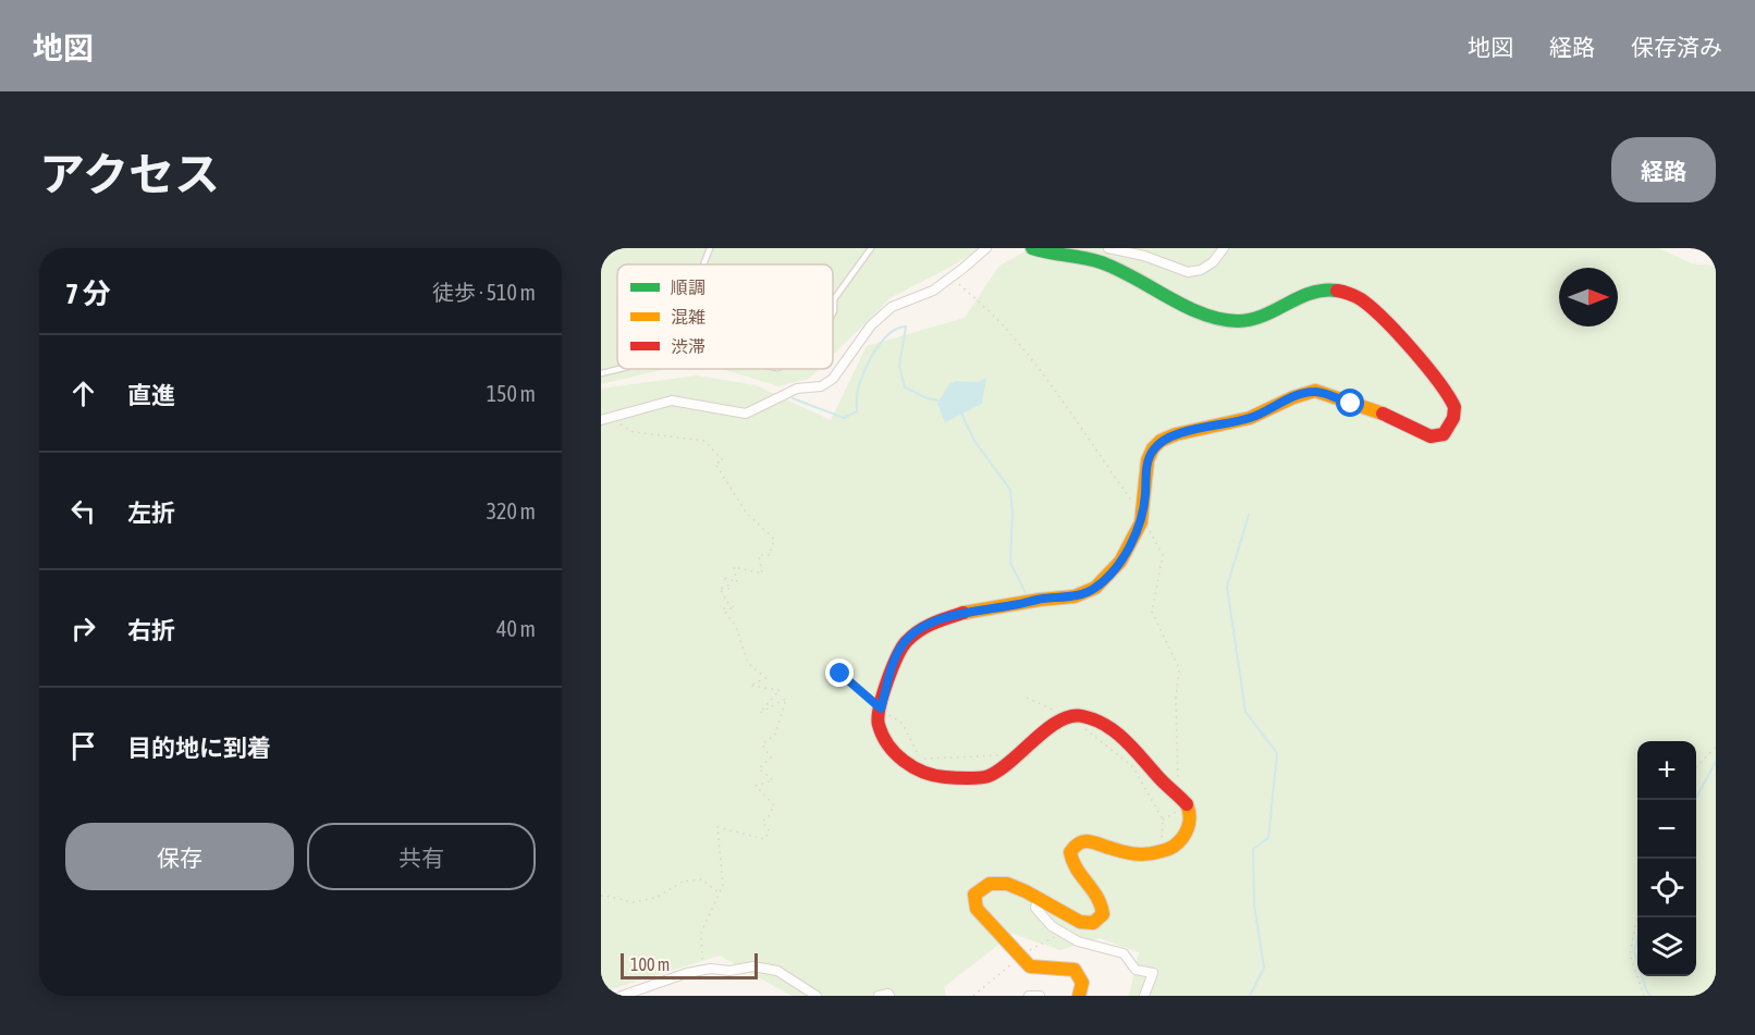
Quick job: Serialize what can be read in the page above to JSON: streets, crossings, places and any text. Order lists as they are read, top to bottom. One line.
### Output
{"legend":["順調","混雑","渋滞"],"scale_bar":"100 m","north":"right","page":{"header":"地図","nav":["地図","経路","保存済み"],"title":"アクセス","buttons":["経路",["保存","共有"]],"heading":["7 分","徒歩 · 510 m"],"list":[["直進","150 m"],["左折","320 m"],["右折","40 m"],"目的地に到着"],"map_buttons":["+","−"],"scale":"100 m"}}
